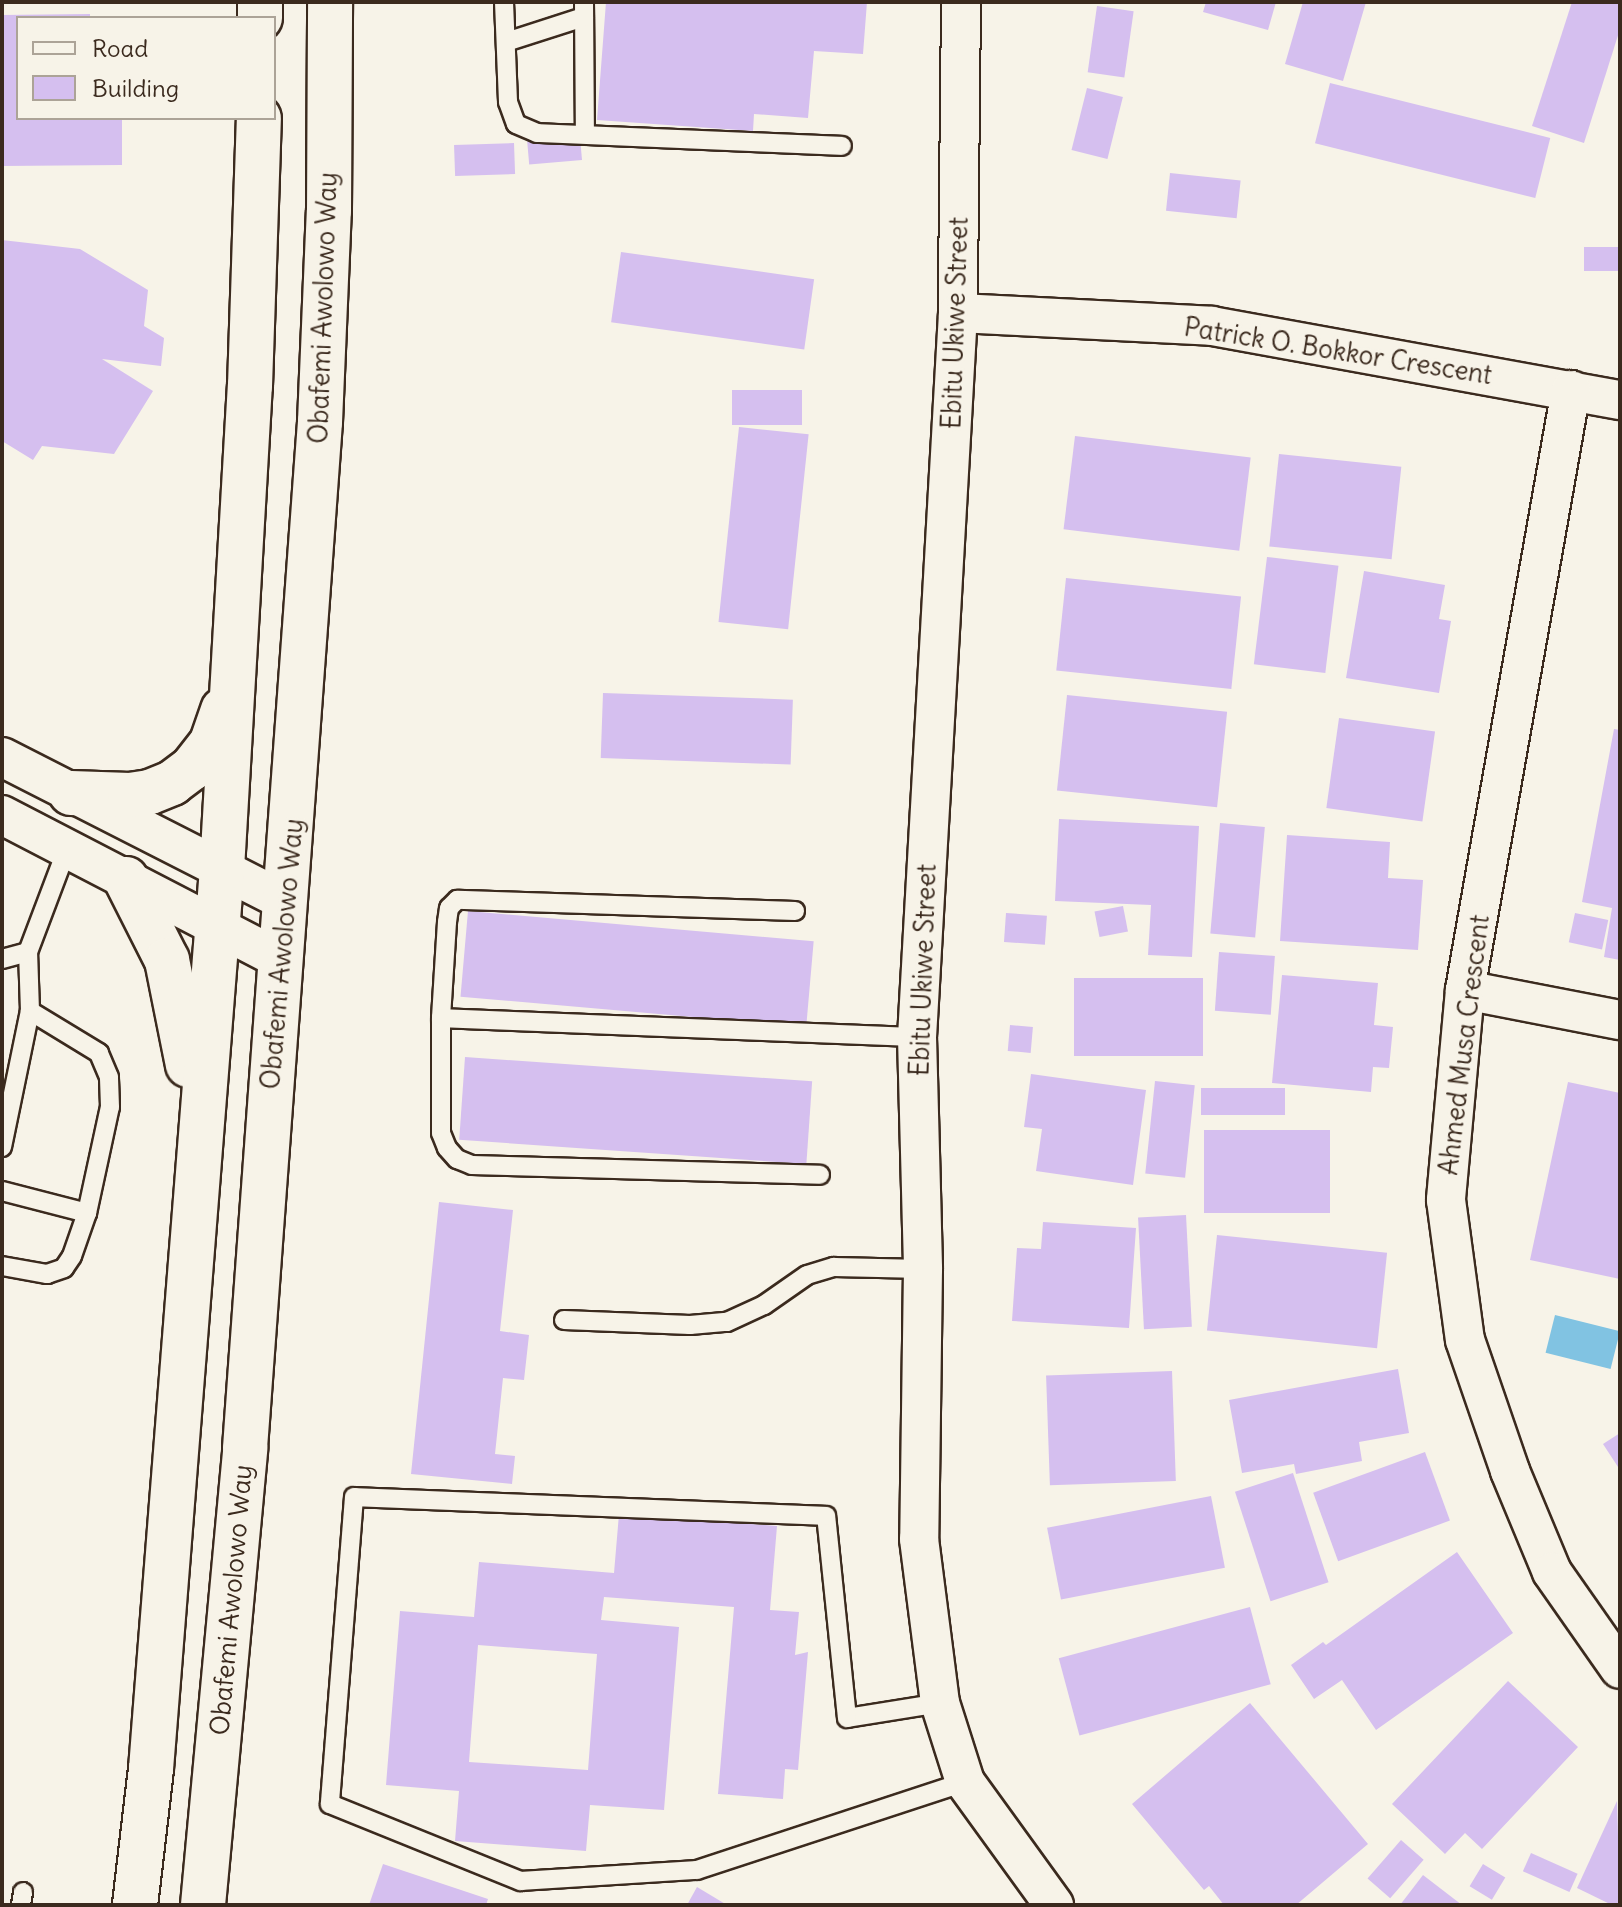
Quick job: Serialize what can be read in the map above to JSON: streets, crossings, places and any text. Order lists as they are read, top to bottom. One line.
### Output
{"streets":{"main road":["Obafemi Awolowo Way"],"street":["Ebitu Ukiwe Street","Patrick O. Bokkor Crescent","Ahmed Musa Crescent"]},"crossings":[["Ebitu Ukiwe Street","Patrick O. Bokkor Crescent"],["Patrick O. Bokkor Crescent","Ahmed Musa Crescent"]],"legend":["Road","Building"]}
